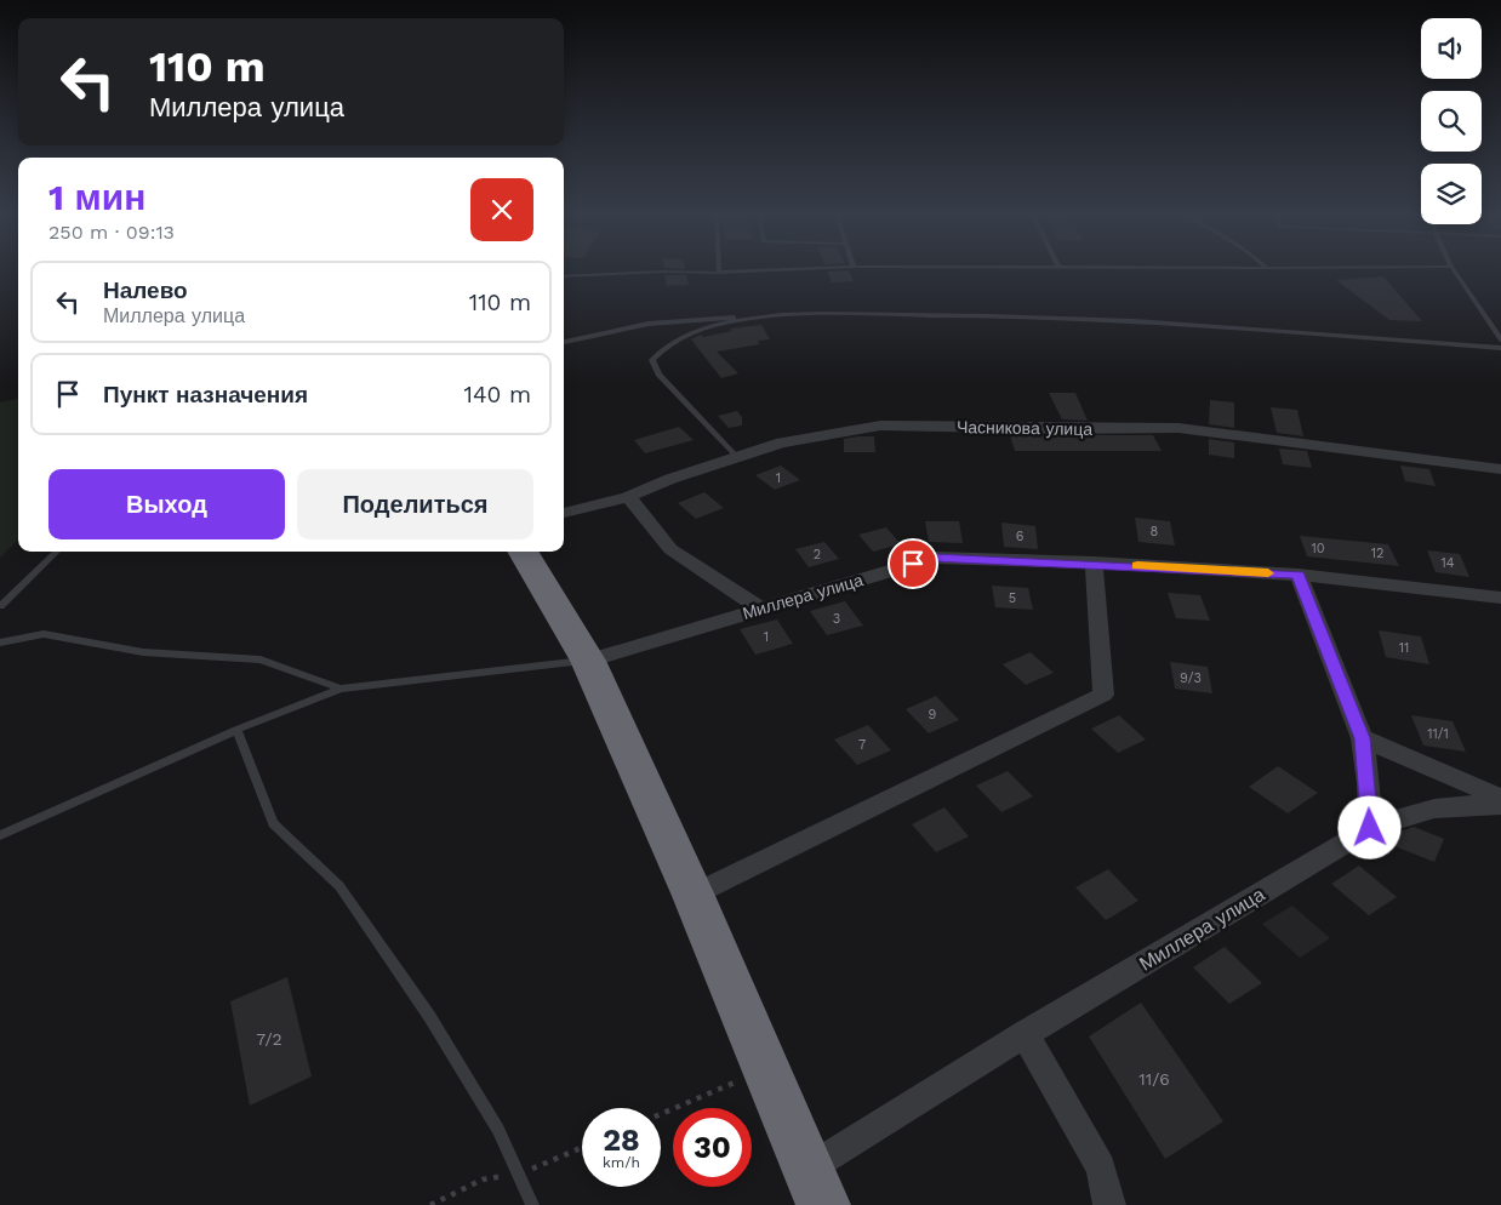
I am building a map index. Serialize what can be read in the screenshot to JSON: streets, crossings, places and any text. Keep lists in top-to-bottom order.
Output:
{
  "streets": {
    "street": ["Часникова улица", "Миллера улица"]
  },
  "house_numbers": [
    "1",
    "8",
    "6",
    "10",
    "12",
    "2",
    "14",
    "5",
    "3",
    "1",
    "11",
    "9/3",
    "9",
    "11/1",
    "7",
    "7/2",
    "11/6"
  ],
  "page": {
    "turn": ["110 m", "Миллера улица"],
    "heading": ["1 мин", "250 m · 09:13"],
    "list": [
      {
        "name": "Налево",
        "note": "Миллера улица",
        "value": "110 m"
      },
      {
        "name": "Пункт назначения",
        "value": "140 m"
      }
    ],
    "buttons": ["Выход", "Поделиться"],
    "speed": "28 km/h",
    "limit": "30"
  }
}
